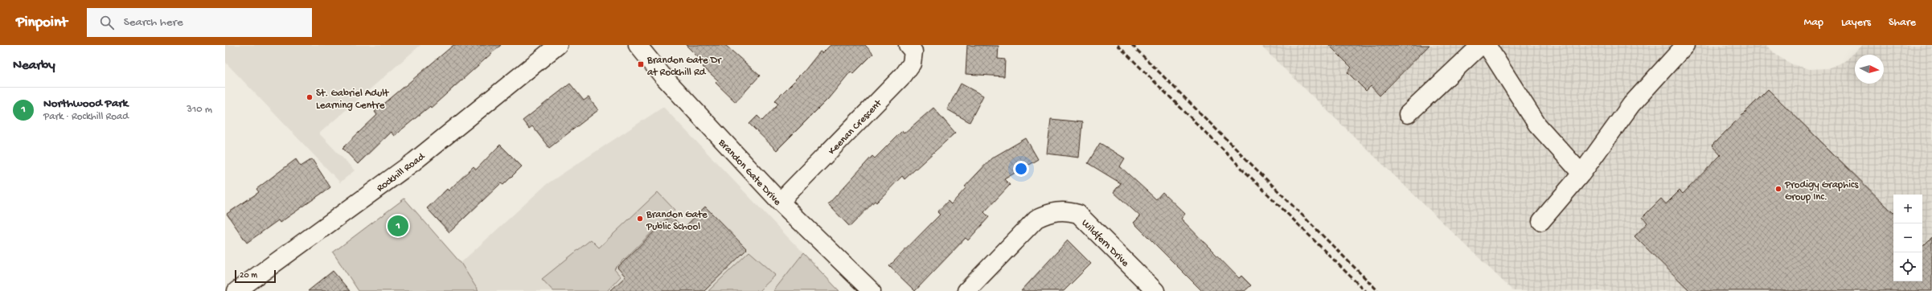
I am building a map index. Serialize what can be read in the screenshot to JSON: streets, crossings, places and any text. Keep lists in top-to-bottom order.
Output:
{
  "streets": {
    "street": [
      "Keenan Crescent",
      "Rockhill Road",
      "Brandon Gate Drive",
      "Wildfern Drive"
    ]
  },
  "crossings": [
    ["Keenan Crescent", "Brandon Gate Drive"]
  ],
  "places": {
    "transit": ["Brandon Gate Dr at Rockhill Rd"],
    "other": ["St. Gabriel Adult Learning Centre", "Prodigy Graphics Group Inc.", "Brandon Gate Public School"]
  },
  "scale_bar": "20 m",
  "north": "right",
  "page": {
    "header": "Pinpoint",
    "search": "Search here",
    "nav": ["Map", "Layers", "Share"],
    "heading": "Nearby",
    "list": [
      {
        "mark": "1",
        "name": "Northwood Park",
        "note": "Park · Rockhill Road",
        "value": "310 m"
      }
    ],
    "map_buttons": ["+", "−"],
    "pins": "1",
    "scale": "20 m"
  }
}
